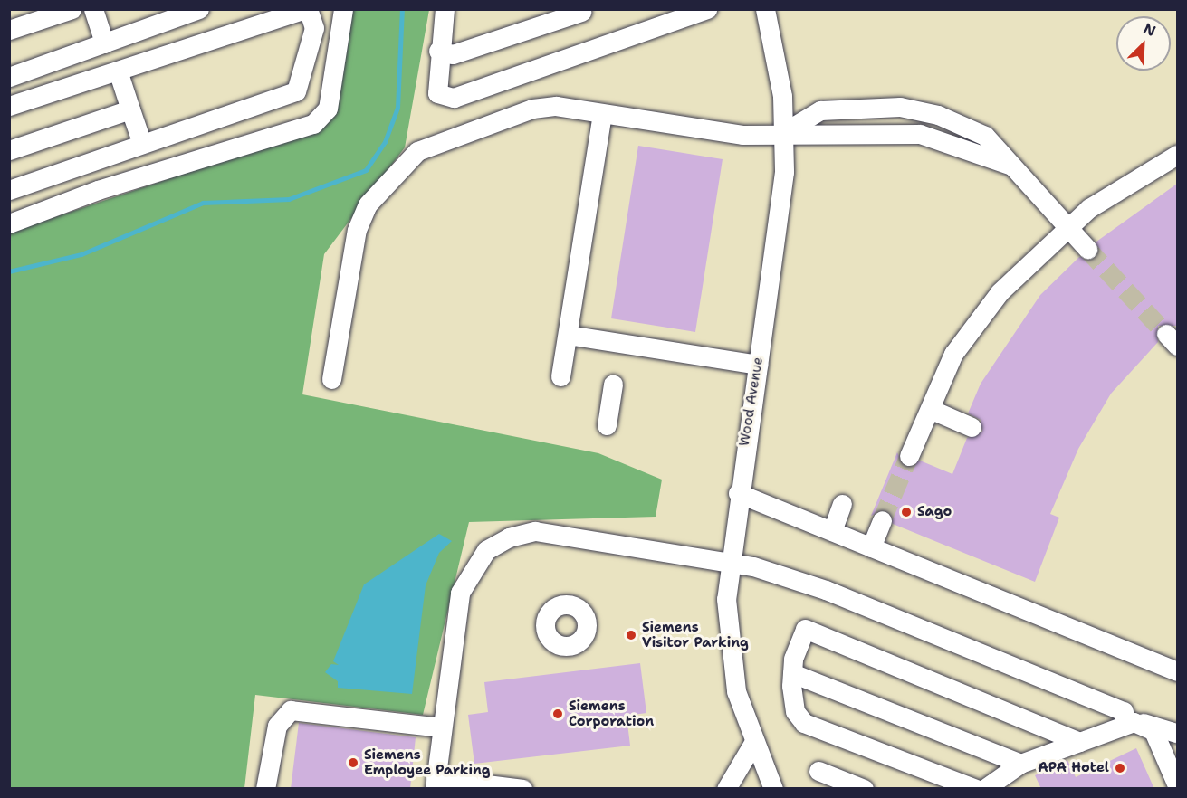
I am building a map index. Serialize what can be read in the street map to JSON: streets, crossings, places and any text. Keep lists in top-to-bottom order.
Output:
{
  "streets": {
    "street": ["Wood Avenue"]
  },
  "places": [
    "Sago",
    "Siemens Visitor Parking",
    "Siemens Corporation",
    "Siemens Employee Parking",
    "APA Hotel"
  ],
  "north": "top right"
}
